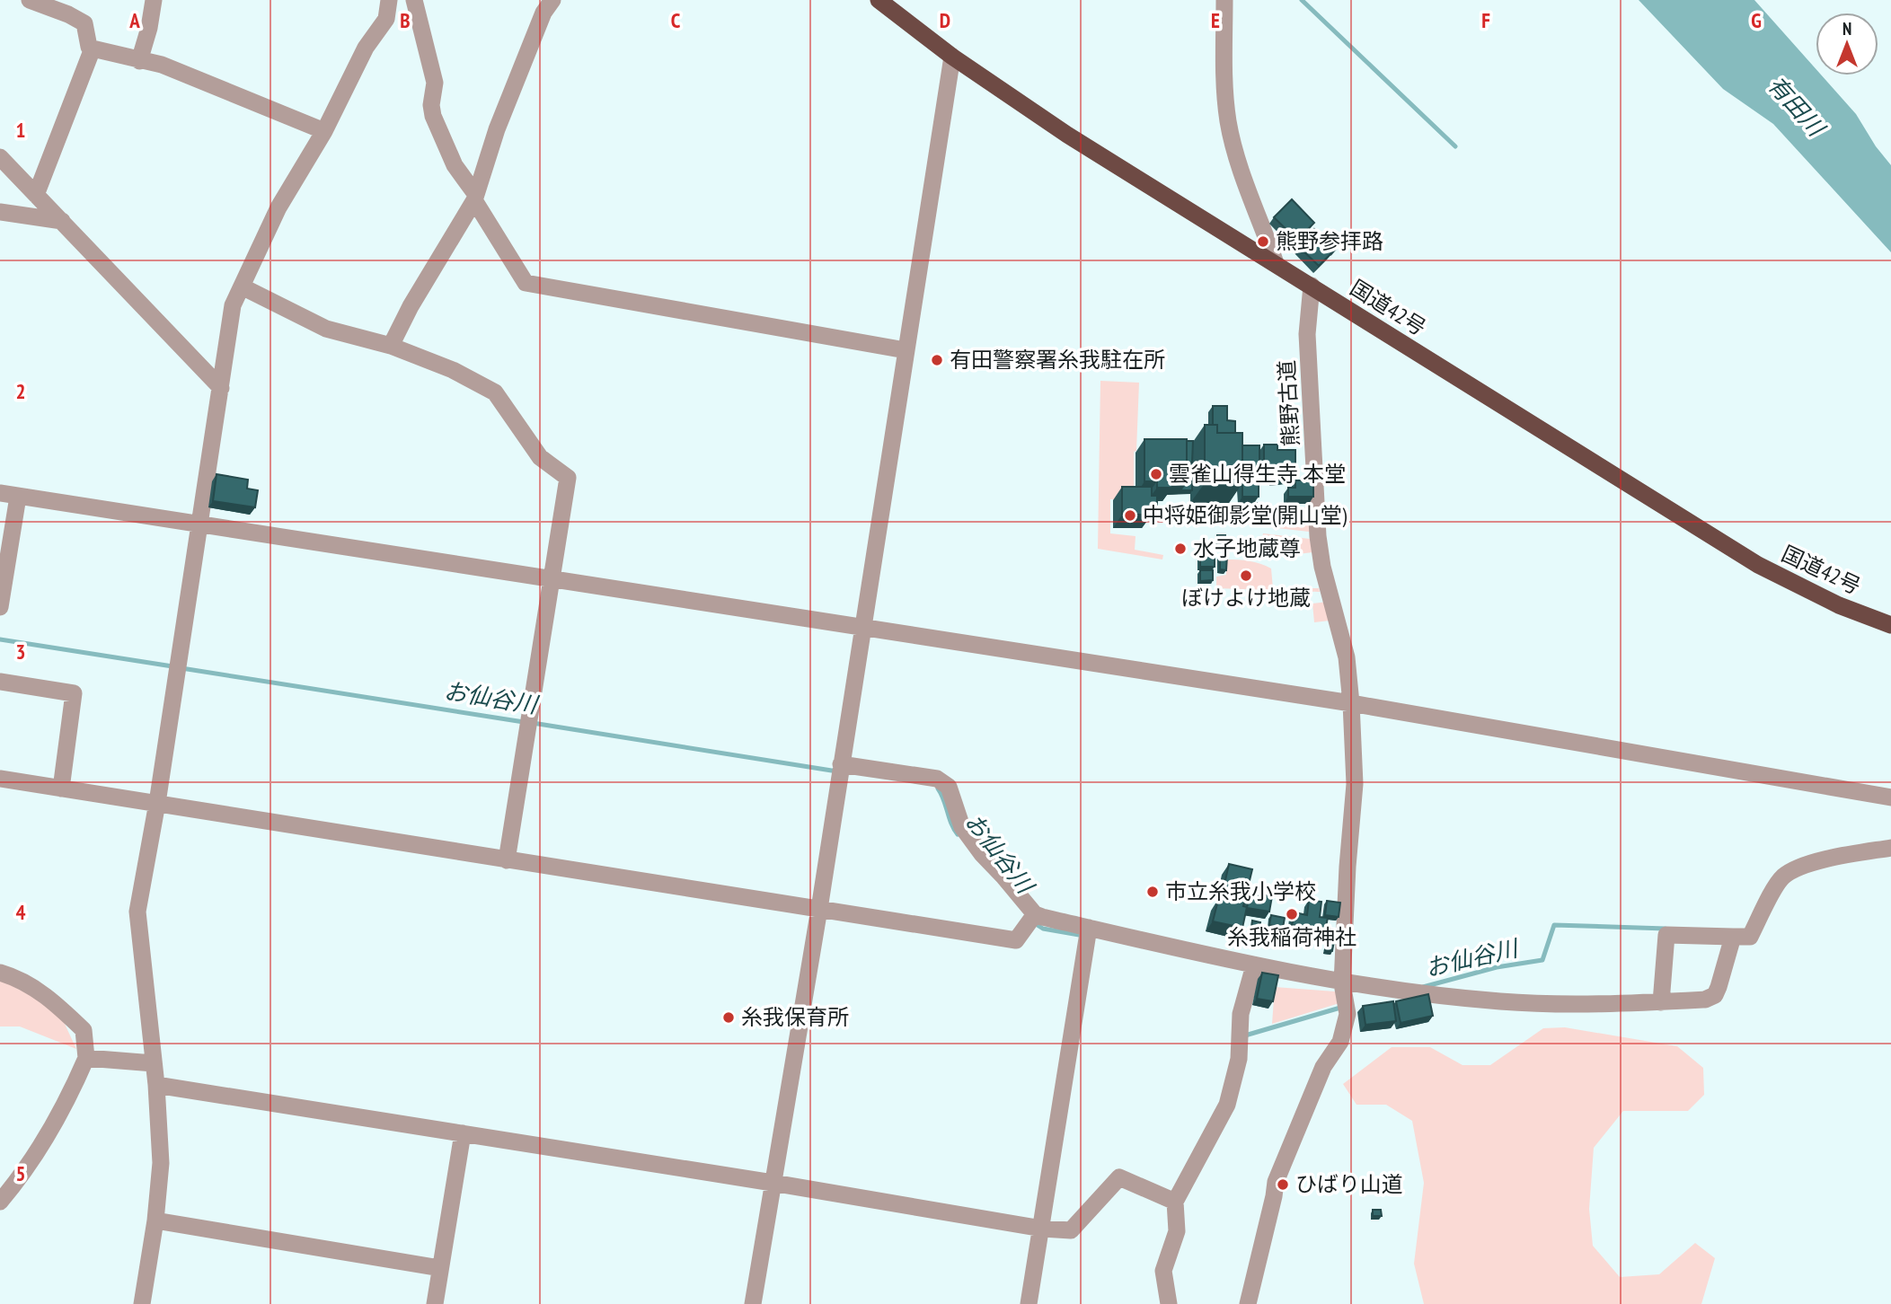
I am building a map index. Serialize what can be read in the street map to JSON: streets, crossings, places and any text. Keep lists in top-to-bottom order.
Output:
{
  "streets": {
    "highway": ["国道42号"],
    "street": ["熊野古道"]
  },
  "crossings": [
    ["国道42号", "熊野古道"]
  ],
  "water": ["有田川", "お仙谷川"],
  "places": [
    "熊野参拝路",
    "有田警察署糸我駐在所",
    "雲雀山得生寺 本堂",
    "中将姫御影堂(開山堂)",
    "水子地蔵尊",
    "ぼけよけ地蔵",
    "市立糸我小学校",
    "糸我稲荷神社",
    "糸我保育所",
    "ひばり山道"
  ],
  "north": "top",
  "grid": {
    "columns": [
      "A",
      "B",
      "C",
      "D",
      "E",
      "F",
      "G"
    ],
    "rows": [
      "1",
      "2",
      "3",
      "4",
      "5"
    ]
  }
}
